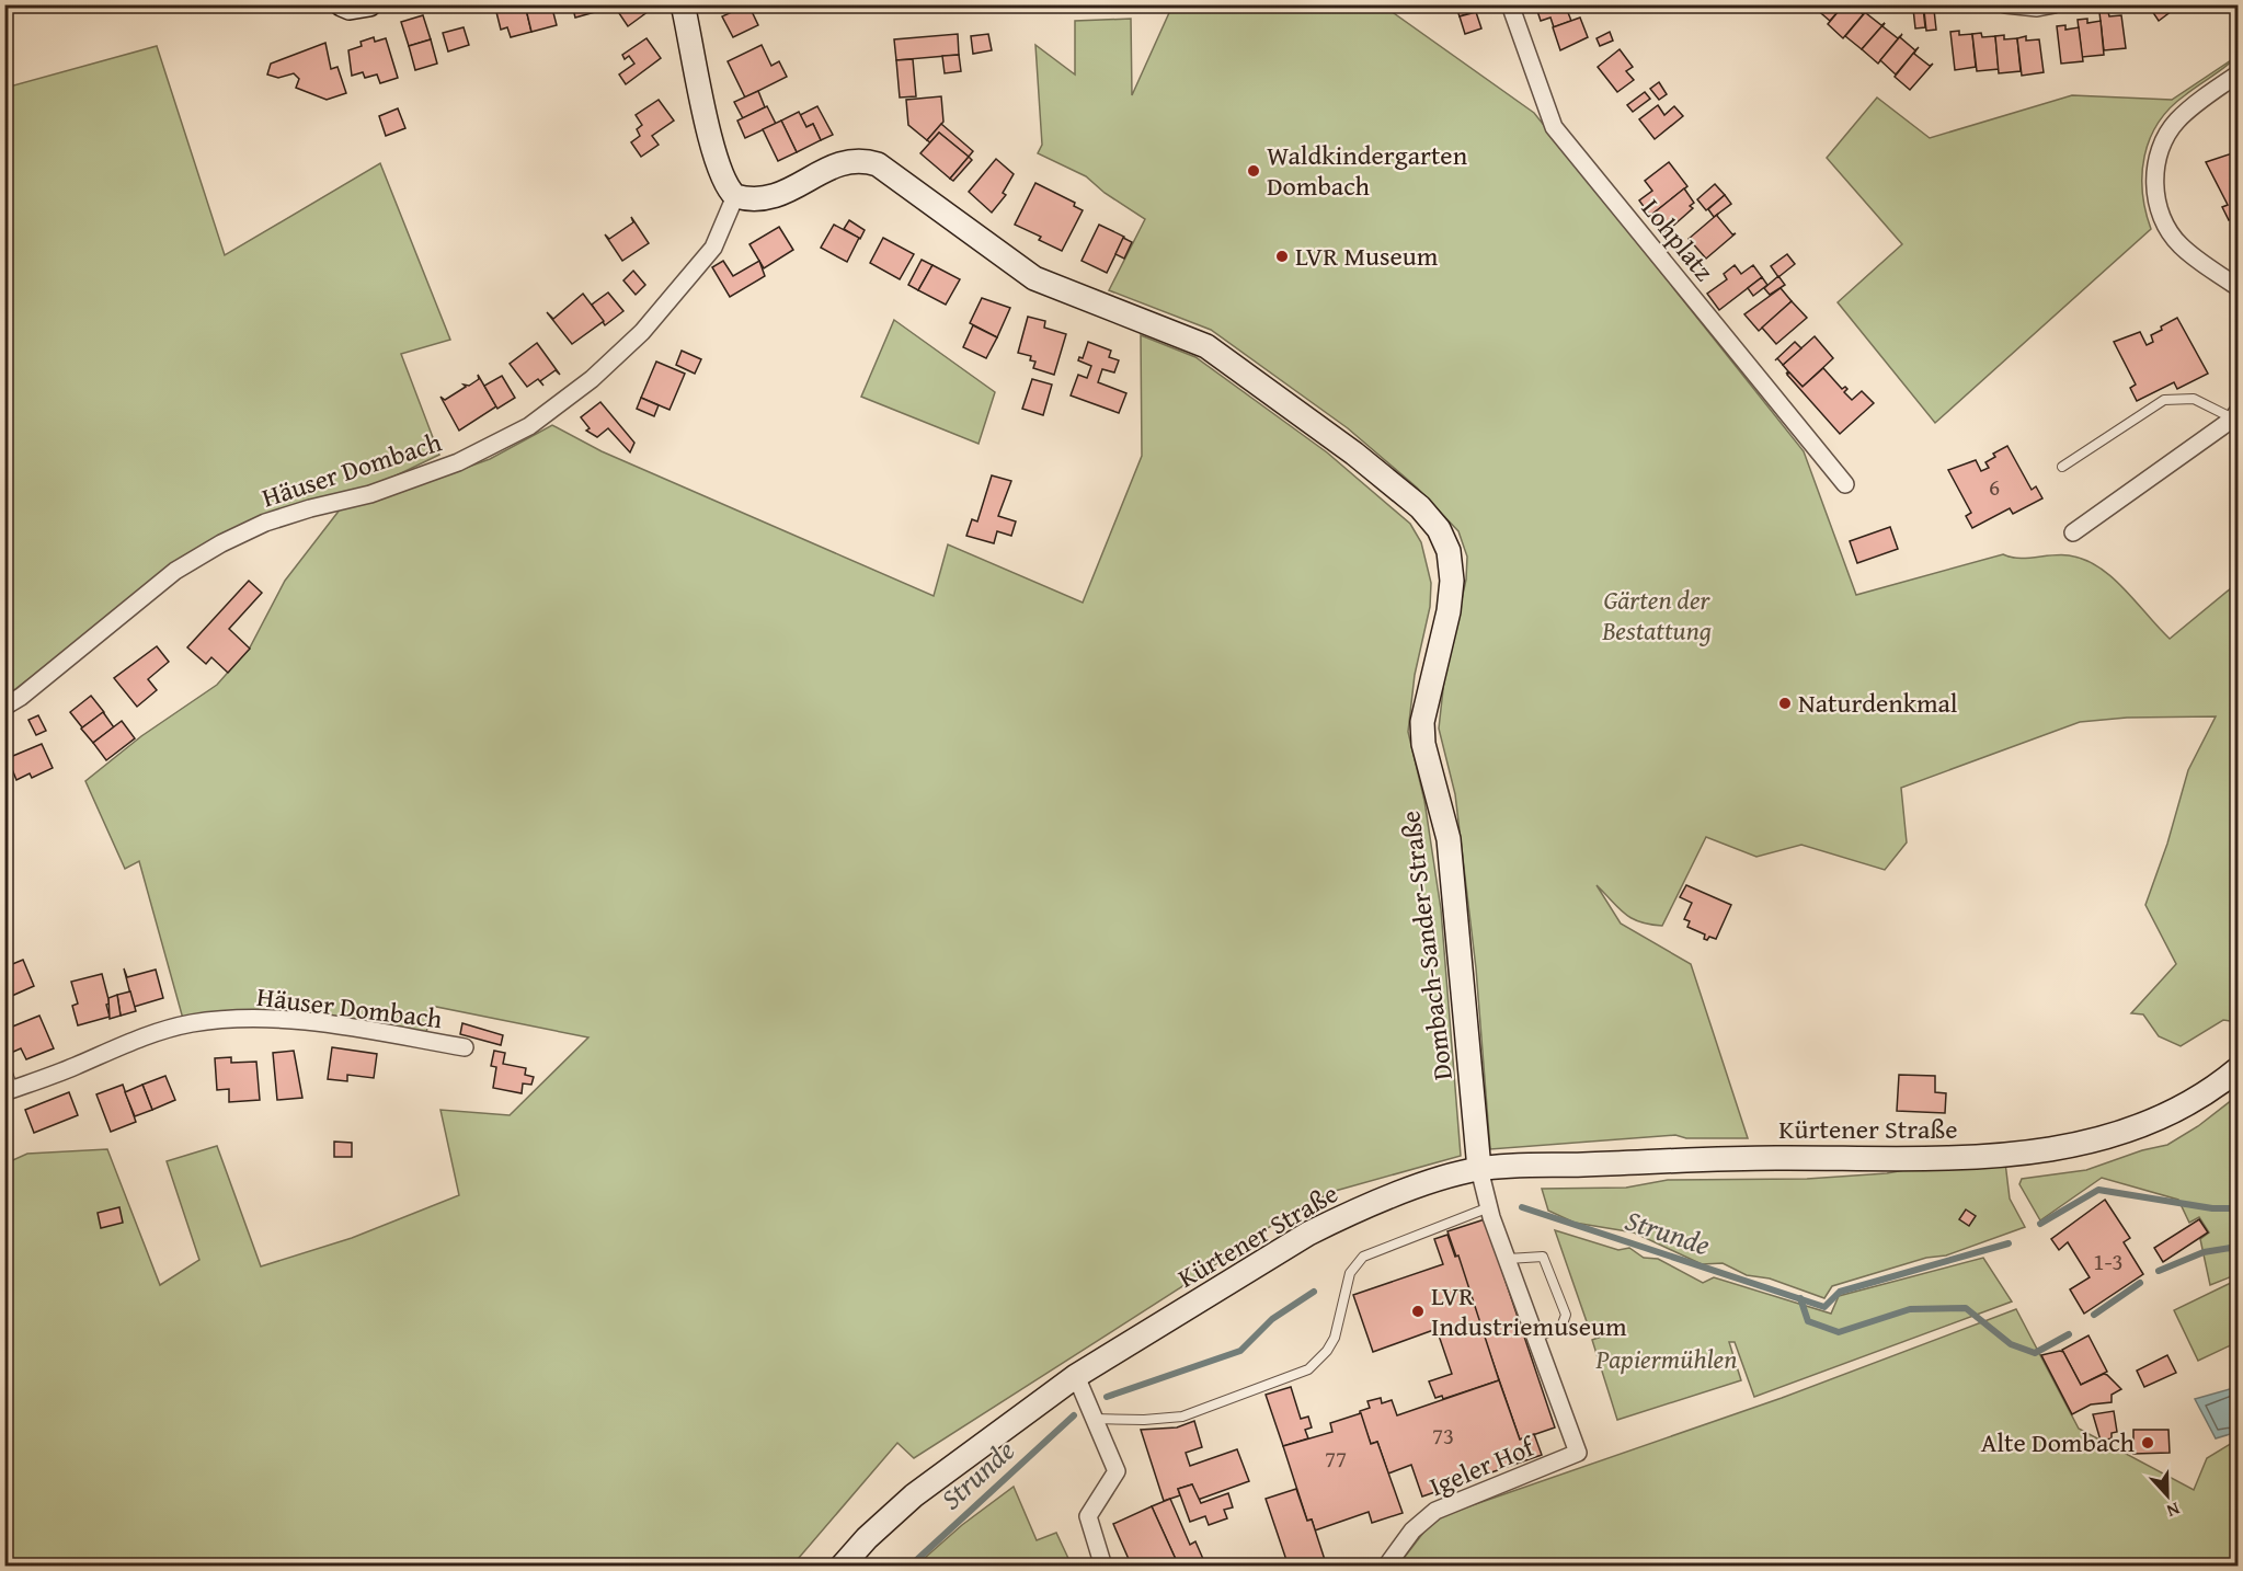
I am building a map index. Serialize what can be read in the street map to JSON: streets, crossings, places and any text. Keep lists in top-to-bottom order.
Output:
{
  "streets": {
    "street": [
      "Lohplatz",
      "Häuser Dombach",
      "Dombach-Sander-Straße",
      "Kürtener Straße",
      "Igeler Hof"
    ]
  },
  "crossings": [
    ["Häuser Dombach", "Dombach-Sander-Straße"],
    ["Dombach-Sander-Straße", "Kürtener Straße"]
  ],
  "water": ["Strunde"],
  "parks": ["Gärten der Bestattung", "Papiermühlen"],
  "places": [
    "Waldkindergarten Dombach",
    "LVR Museum",
    "Naturdenkmal",
    "LVR Industriemuseum",
    "Alte Dombach"
  ],
  "house_numbers": [
    "6",
    "1-3",
    "73",
    "77"
  ],
  "north": "bottom"
}
